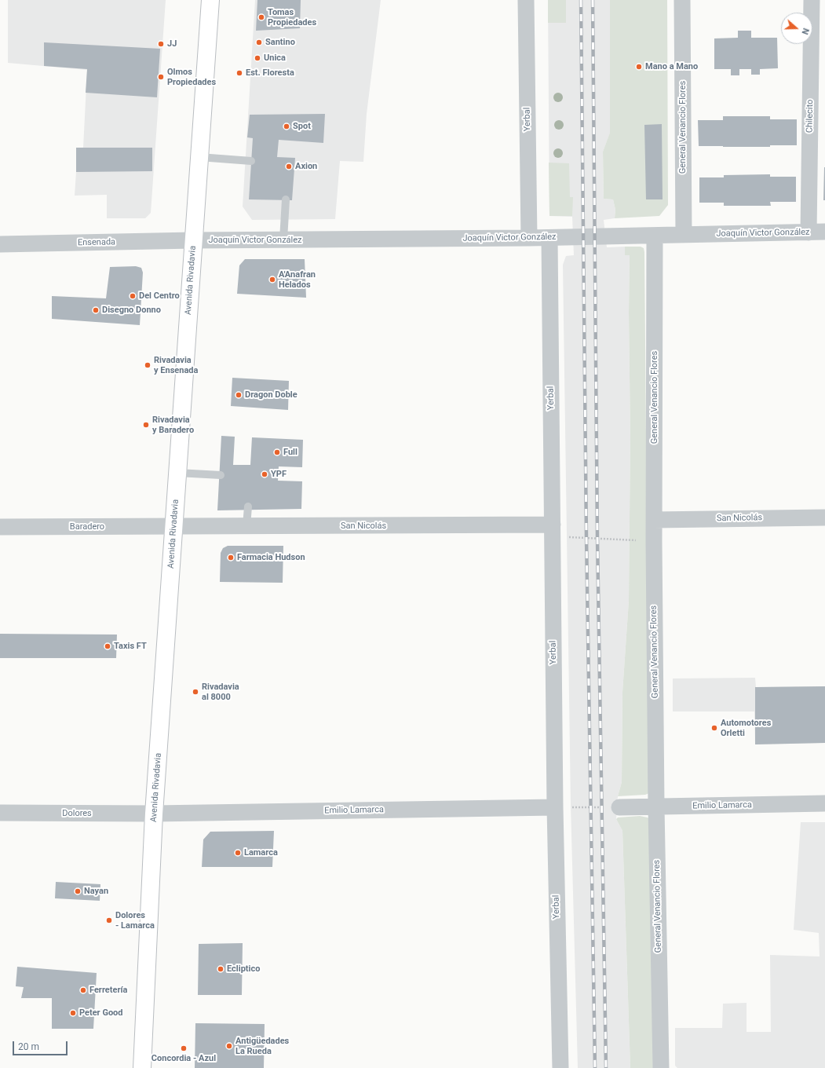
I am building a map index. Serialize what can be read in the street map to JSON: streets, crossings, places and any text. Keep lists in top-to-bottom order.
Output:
{
  "streets": {
    "main road": ["Avenida Rivadavia"],
    "street": [
      "Chilecito",
      "Yerbal",
      "General Venancio Flores",
      "Joaquín Victor González",
      "Ensenada",
      "San Nicolás",
      "Baradero",
      "Emilio Lamarca",
      "Dolores"
    ]
  },
  "crossings": [
    ["Chilecito", "Joaquín Victor González"],
    ["Yerbal", "Joaquín Victor González"],
    ["Yerbal", "San Nicolás"],
    ["Yerbal", "Emilio Lamarca"],
    ["General Venancio Flores", "Joaquín Victor González"],
    ["General Venancio Flores", "San Nicolás"],
    ["General Venancio Flores", "Emilio Lamarca"],
    ["Joaquín Victor González", "Ensenada"],
    ["Joaquín Victor González", "Avenida Rivadavia"],
    ["Ensenada", "Avenida Rivadavia"],
    ["Avenida Rivadavia", "San Nicolás"],
    ["Avenida Rivadavia", "Baradero"],
    ["Avenida Rivadavia", "Emilio Lamarca"],
    ["Avenida Rivadavia", "Dolores"],
    ["San Nicolás", "Baradero"],
    ["Emilio Lamarca", "Dolores"]
  ],
  "places": [
    "Tomas Propiedades",
    "Santino",
    "JJ",
    "Unica",
    "Mano a Mano",
    "Est. Floresta",
    "Olmos Propiedades",
    "Spot",
    "Axion",
    "A'Anafran Helados",
    "Del Centro",
    "Disegno Donno",
    "Rivadavia y Ensenada",
    "Dragon Doble",
    "Rivadavia y Baradero",
    "Full",
    "YPF",
    "Farmacia Hudson",
    "Taxis FT",
    "Rivadavia al 8000",
    "Automotores Orletti",
    "Lamarca",
    "Nayan",
    "Dolores - Lamarca",
    "Ecliptico",
    "Ferretería",
    "Peter Good",
    "Antigüedades La Rueda",
    "Concordia - Azul"
  ],
  "scale_bar": "20 m",
  "north": "right"
}
